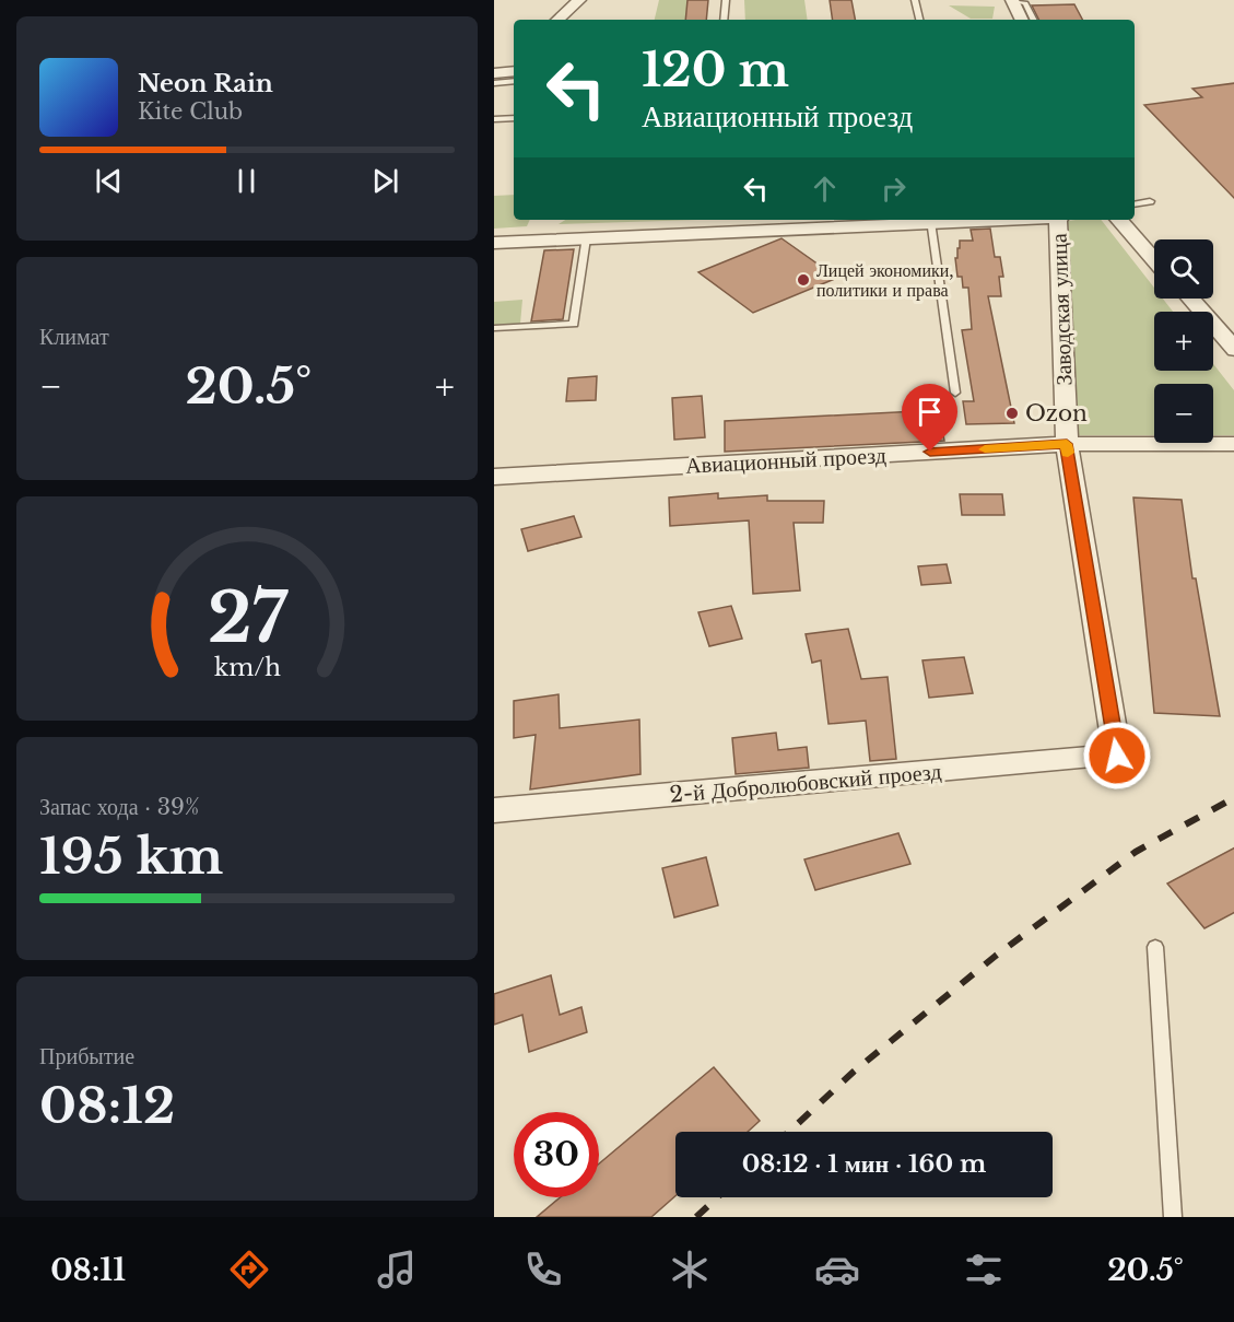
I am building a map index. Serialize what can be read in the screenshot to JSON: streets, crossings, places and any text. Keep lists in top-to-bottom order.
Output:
{
  "streets": {
    "street": ["Заводская улица", "Авиационный проезд", "2-й Добролюбовский проезд"]
  },
  "crossings": [
    ["Заводская улица", "Авиационный проезд"],
    ["Заводская улица", "2-й Добролюбовский проезд"]
  ],
  "places": ["Лицей экономики, политики и права", "Ozon"],
  "page": {
    "turn": ["120 m", "Авиационный проезд"],
    "song": ["Neon Rain", "Kite Club"],
    "map_buttons": ["+", "−"],
    "tile": [
      "Климат",
      ["Запас хода · 39%", "195 km"],
      ["Прибытие", "08:12"]
    ],
    "heat": ["−", "20.5°", "+"],
    "limit": "30",
    "trip": "08:12 · 1 мин · 160 m",
    "tabs": ["08:11", "20.5°"],
    "gauge": ["27", "km/h"]
  }
}
